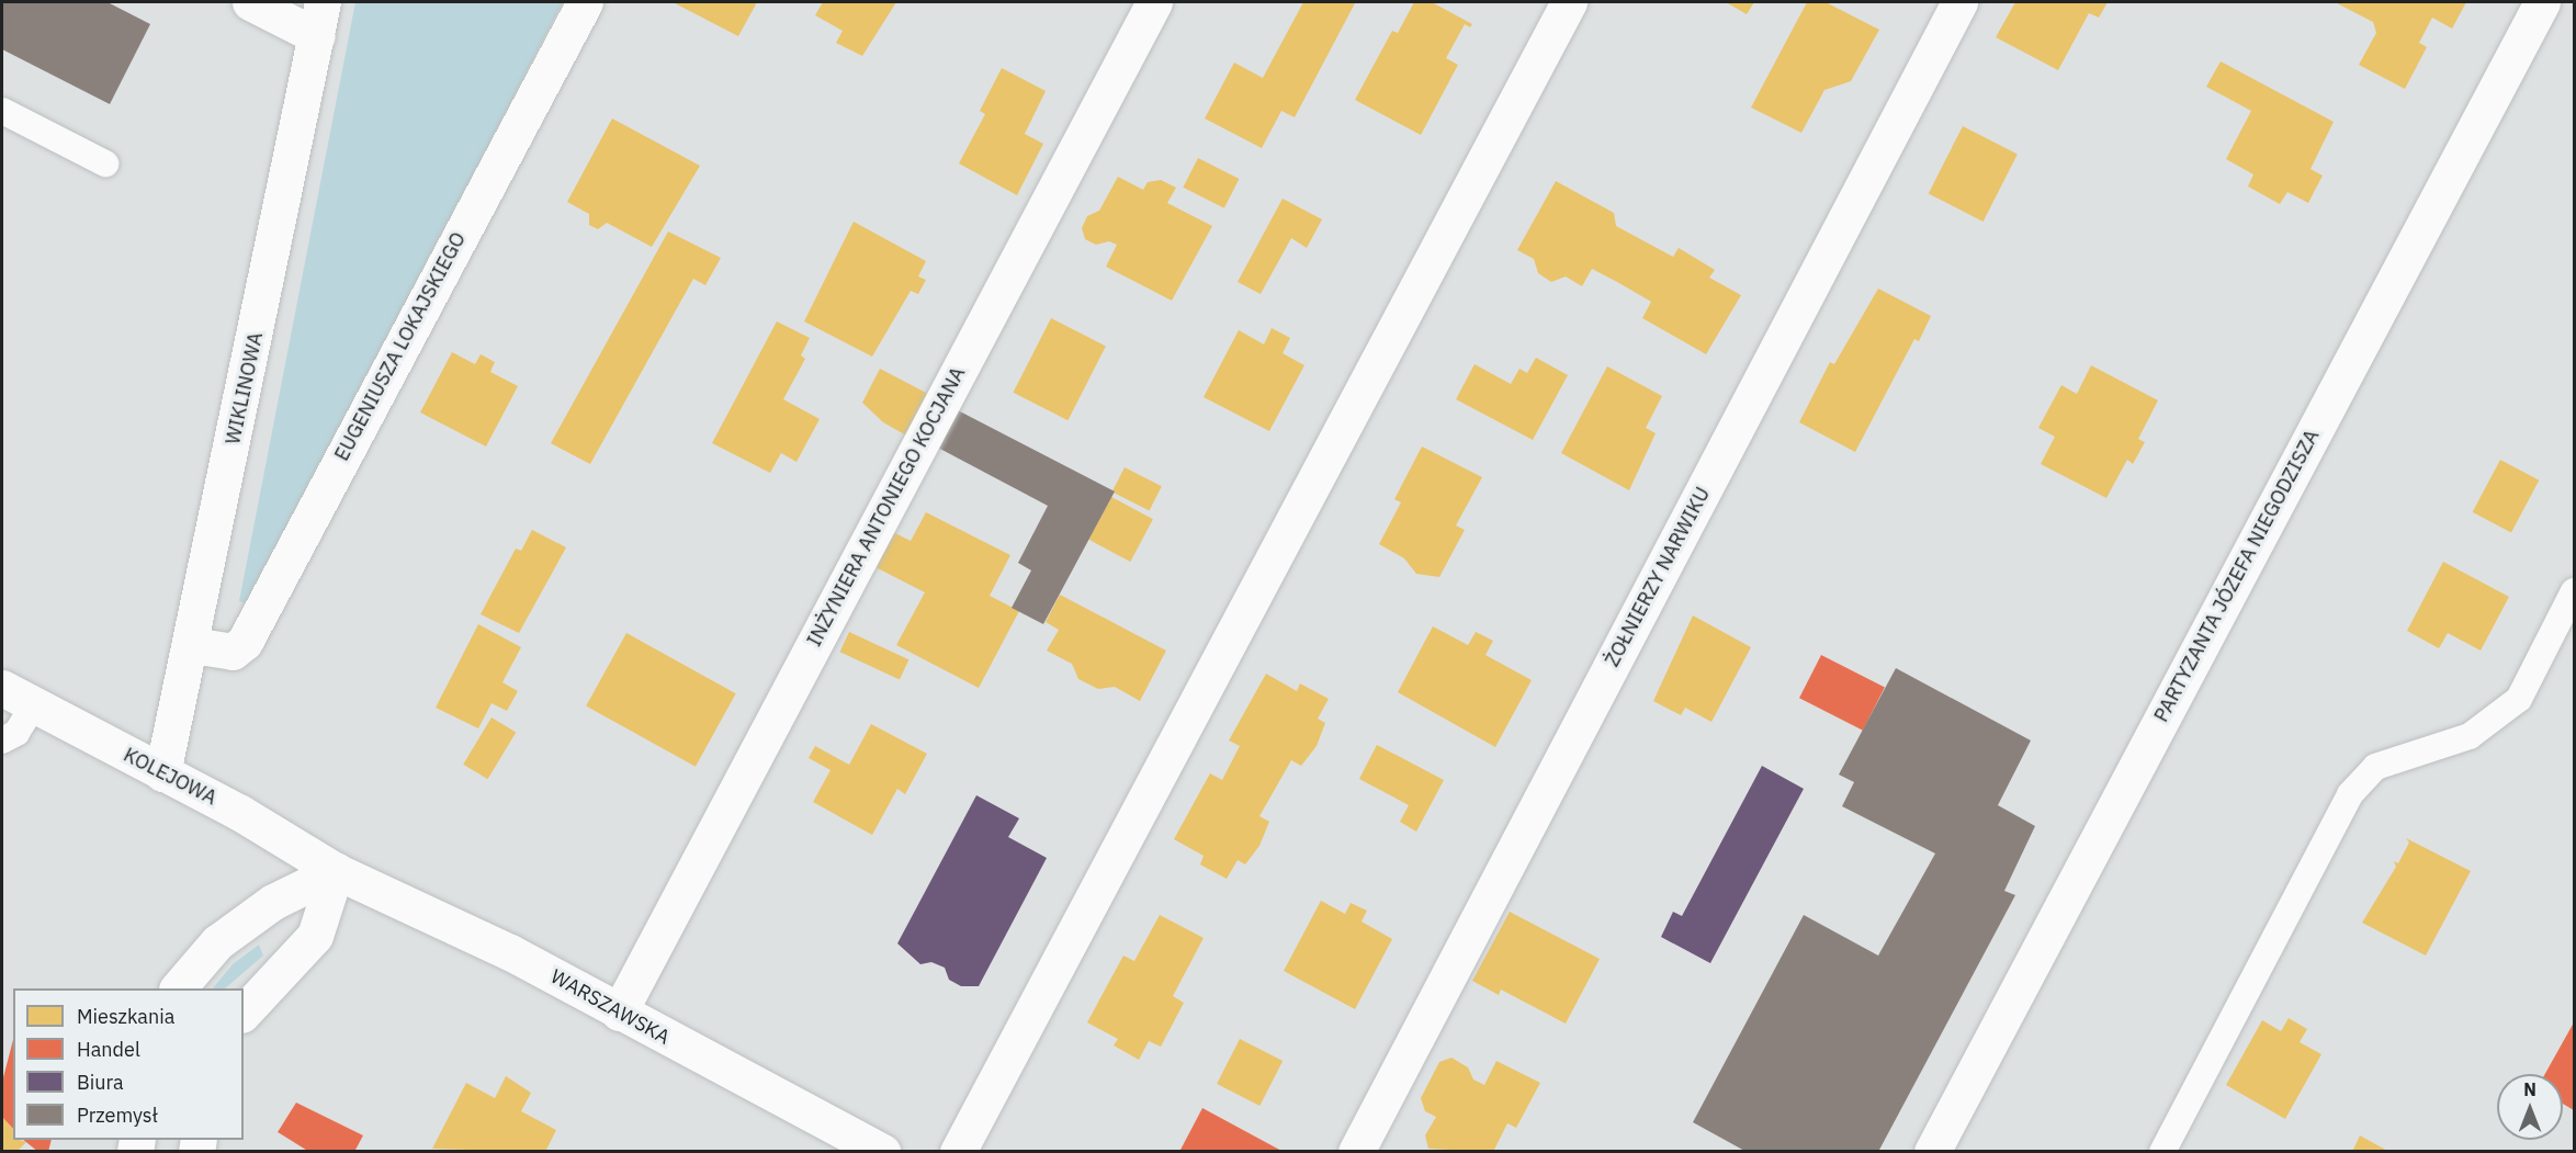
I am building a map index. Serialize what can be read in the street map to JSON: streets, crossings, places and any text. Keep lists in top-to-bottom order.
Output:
{
  "streets": {
    "street": [
      "EUGENIUSZA LOKAJSKIEGO",
      "WIKLINOWA",
      "INŻYNIERA ANTONIEGO KOCJANA",
      "PARTYZANTA JÓZEFA NIEGODZISZA",
      "ŻOŁNIERZY NARWIKU",
      "KOLEJOWA",
      "WARSZAWSKA"
    ]
  },
  "crossings": [
    ["EUGENIUSZA LOKAJSKIEGO", "WIKLINOWA"],
    ["WIKLINOWA", "KOLEJOWA"],
    ["INŻYNIERA ANTONIEGO KOCJANA", "WARSZAWSKA"],
    ["KOLEJOWA", "WARSZAWSKA"]
  ],
  "legend": [
    "Mieszkania",
    "Handel",
    "Biura",
    "Przemysł"
  ],
  "north": "top"
}
